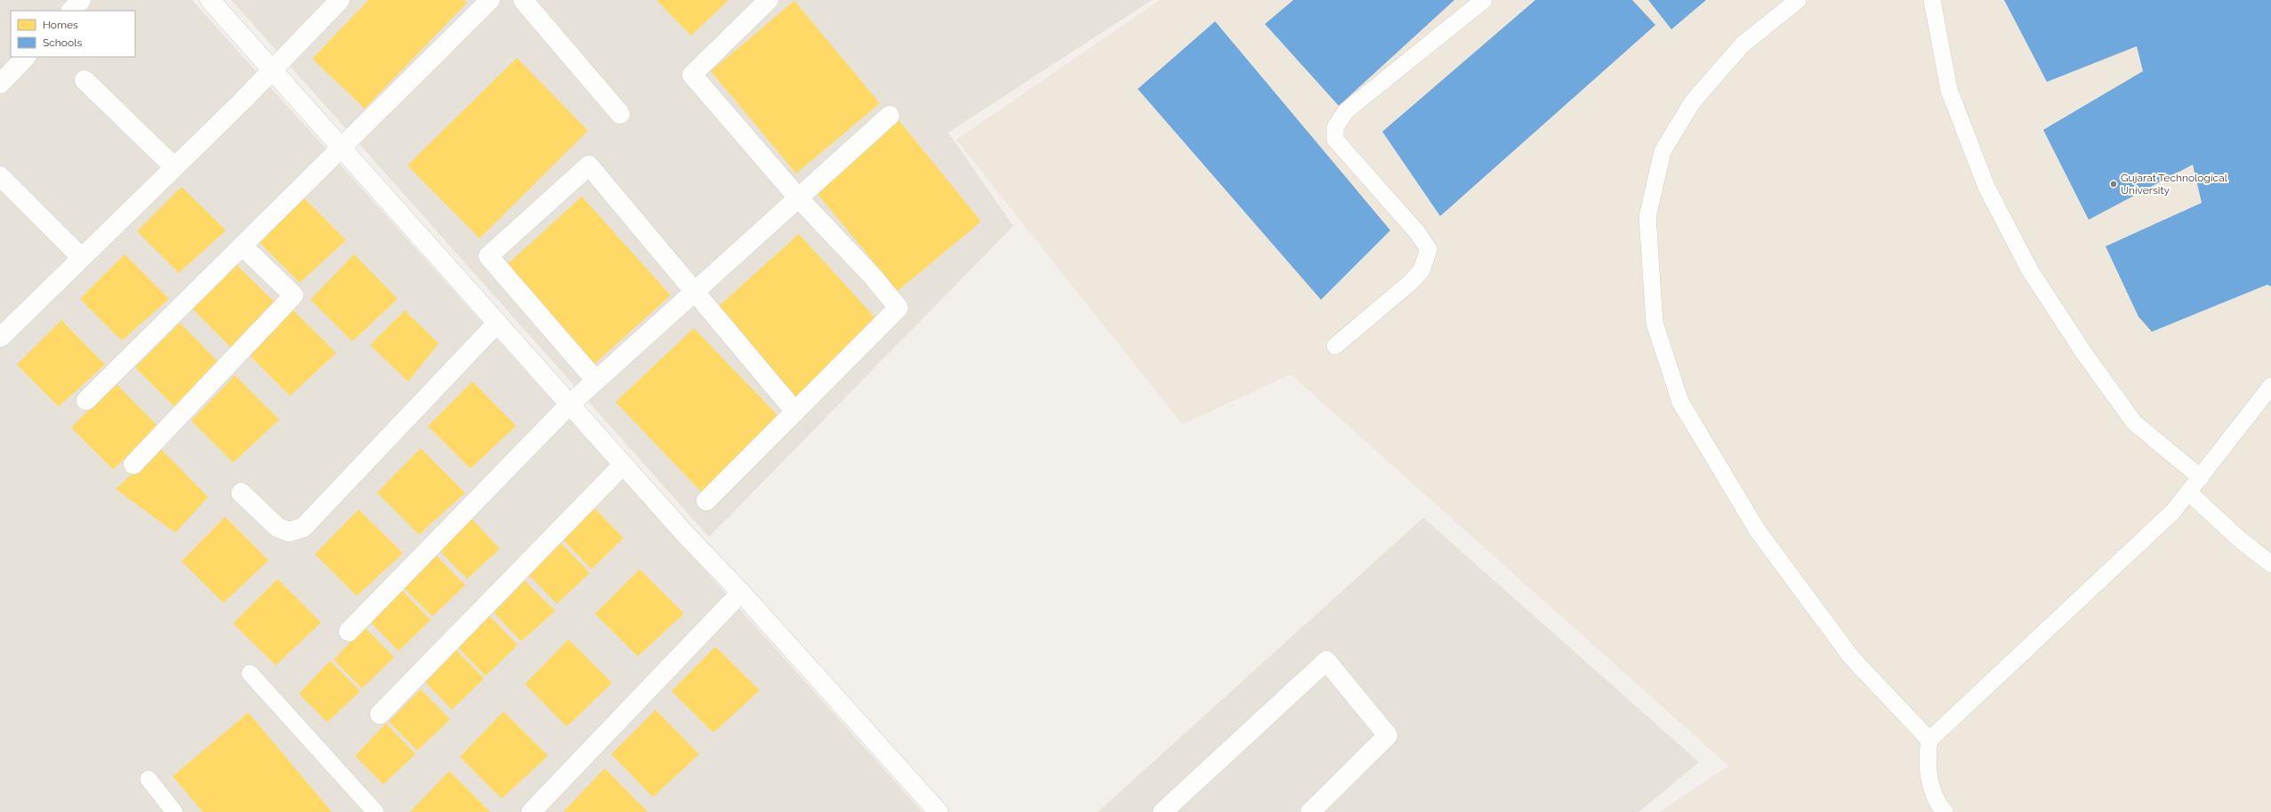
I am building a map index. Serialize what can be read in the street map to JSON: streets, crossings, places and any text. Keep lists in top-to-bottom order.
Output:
{
  "places": ["Gujarat Technological University"],
  "legend": ["Homes", "Schools"]
}
